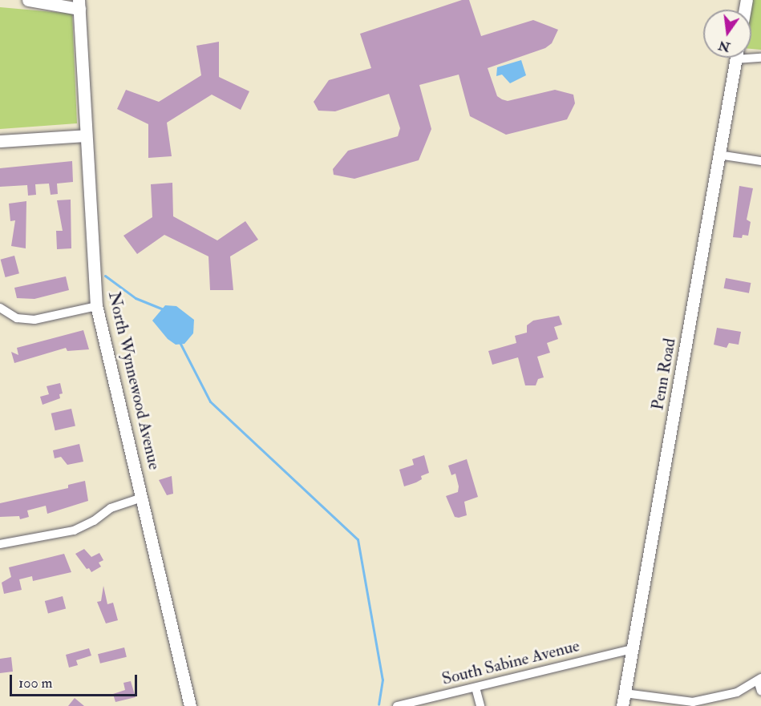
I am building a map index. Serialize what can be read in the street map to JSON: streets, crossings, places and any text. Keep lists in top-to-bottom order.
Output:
{
  "streets": {
    "street": ["Penn Road", "North Wynnewood Avenue", "South Sabine Avenue"]
  },
  "crossings": [
    ["Penn Road", "South Sabine Avenue"]
  ],
  "scale_bar": "100 m",
  "north": "bottom"
}
